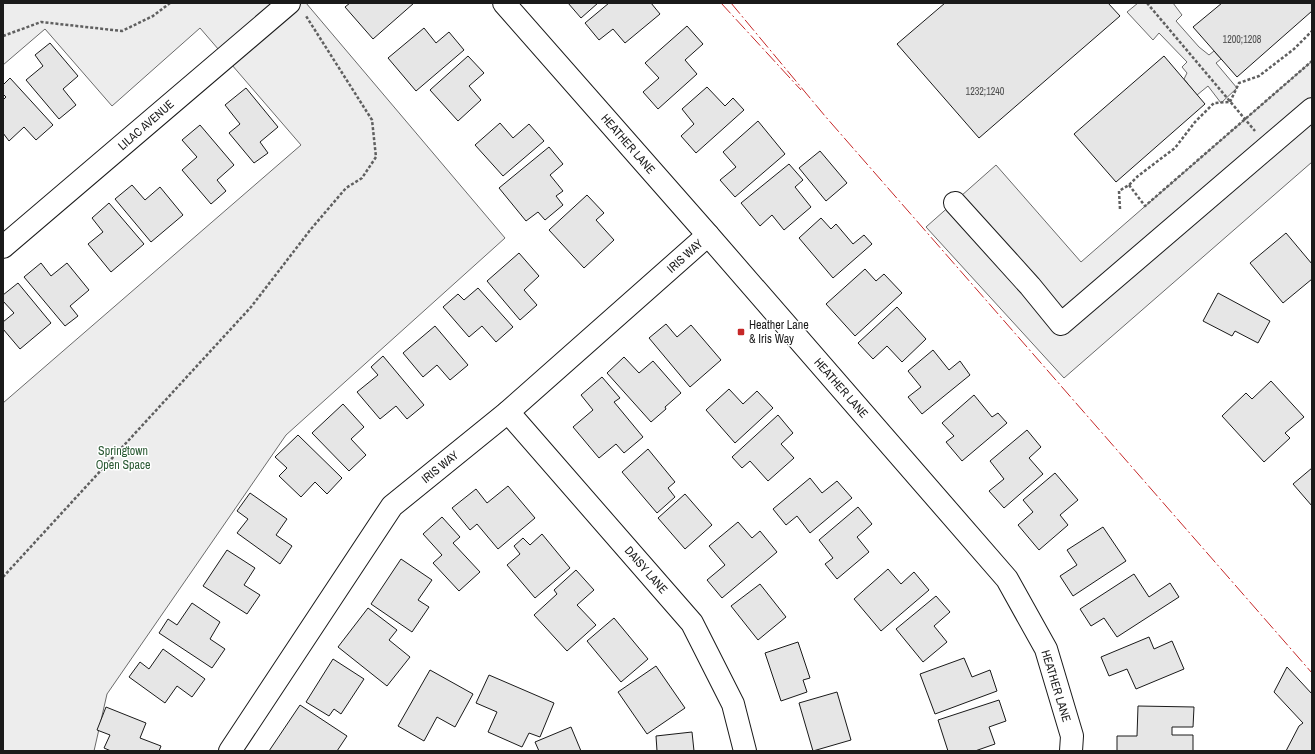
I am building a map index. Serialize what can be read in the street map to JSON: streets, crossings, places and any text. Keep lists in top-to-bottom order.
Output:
{
  "streets": {
    "street": [
      "LILAC AVENUE",
      "HEATHER LANE",
      "IRIS WAY",
      "DAISY LANE"
    ]
  },
  "crossings": [
    ["HEATHER LANE", "IRIS WAY"],
    ["IRIS WAY", "DAISY LANE"]
  ],
  "parks": ["Springtown Open Space"],
  "places": {
    "transit": ["Heather Lane & Iris Way"]
  },
  "house_numbers": ["1200;1208", "1232;1240"]
}
